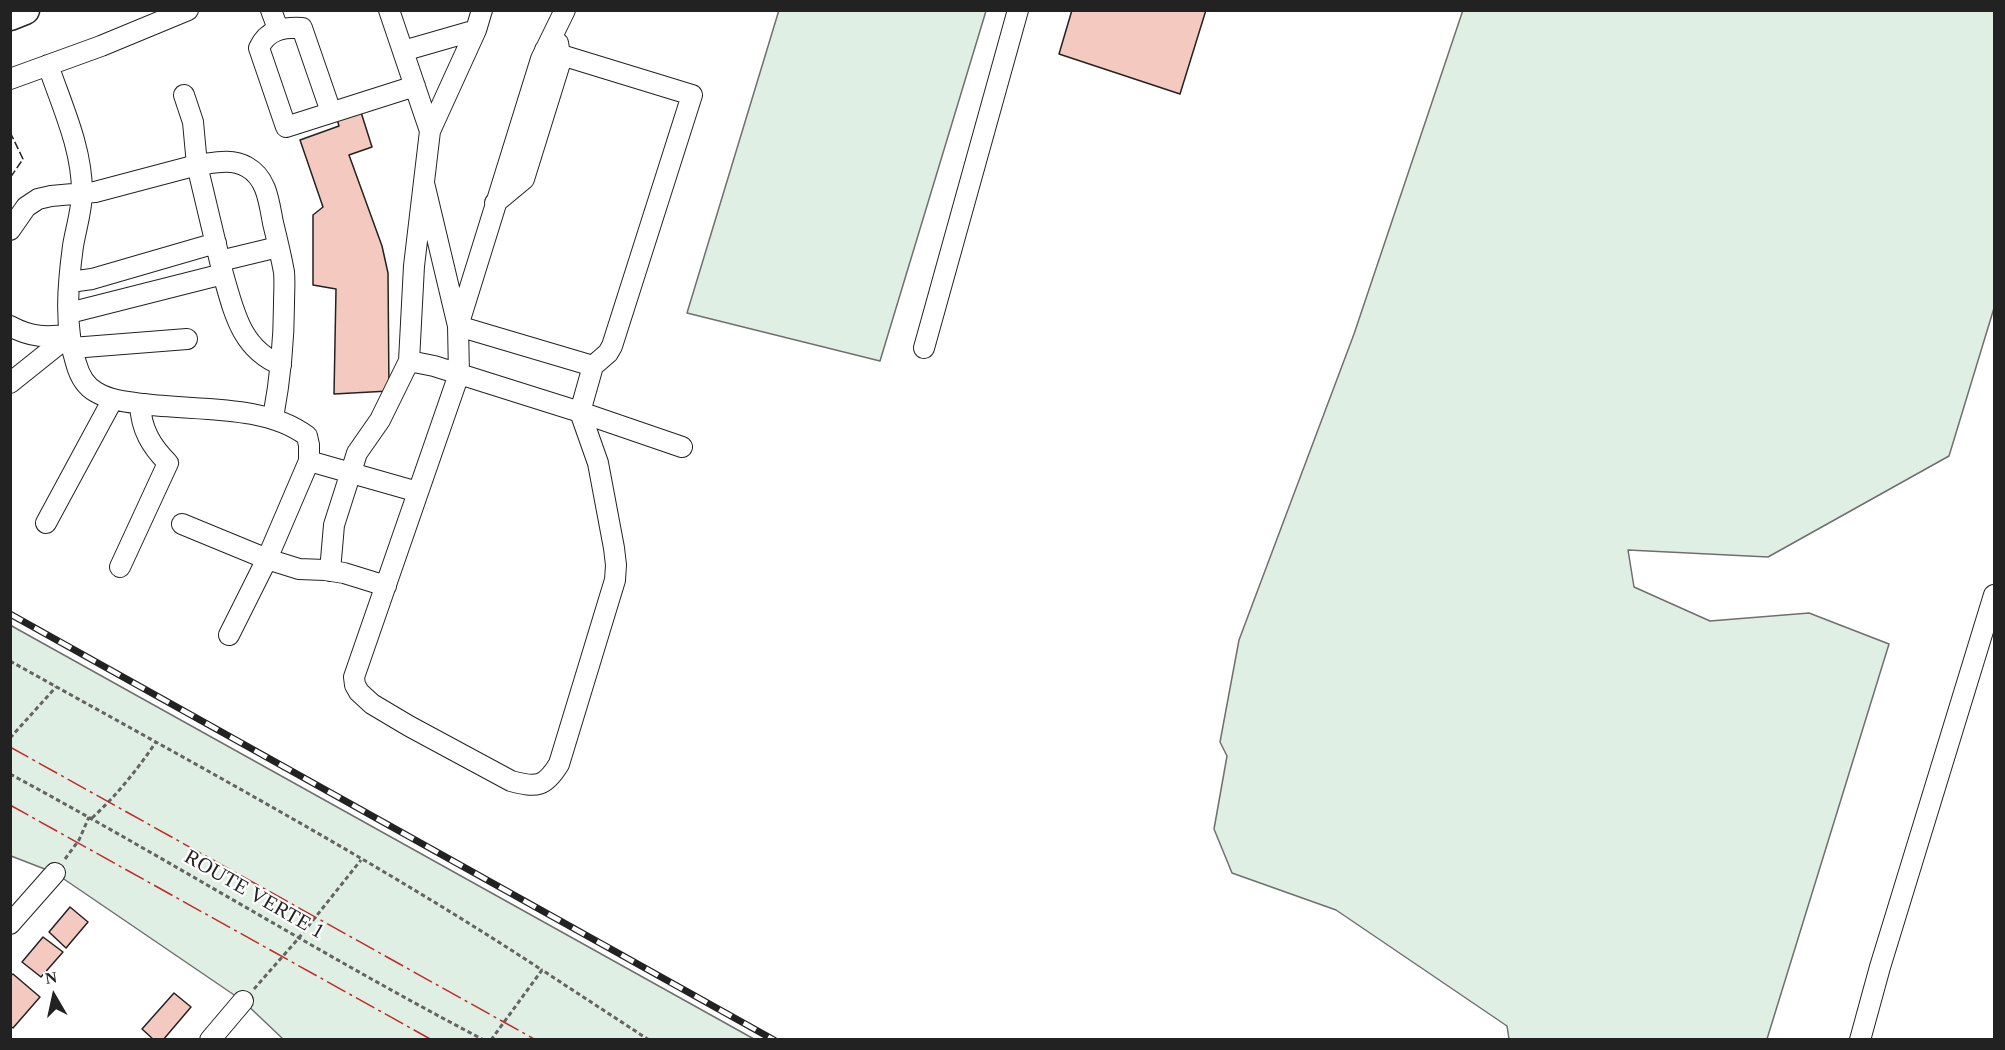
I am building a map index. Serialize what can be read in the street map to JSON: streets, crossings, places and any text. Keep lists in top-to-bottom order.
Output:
{
  "streets": {
    "path": ["ROUTE VERTE 1"]
  },
  "north": "top"
}
